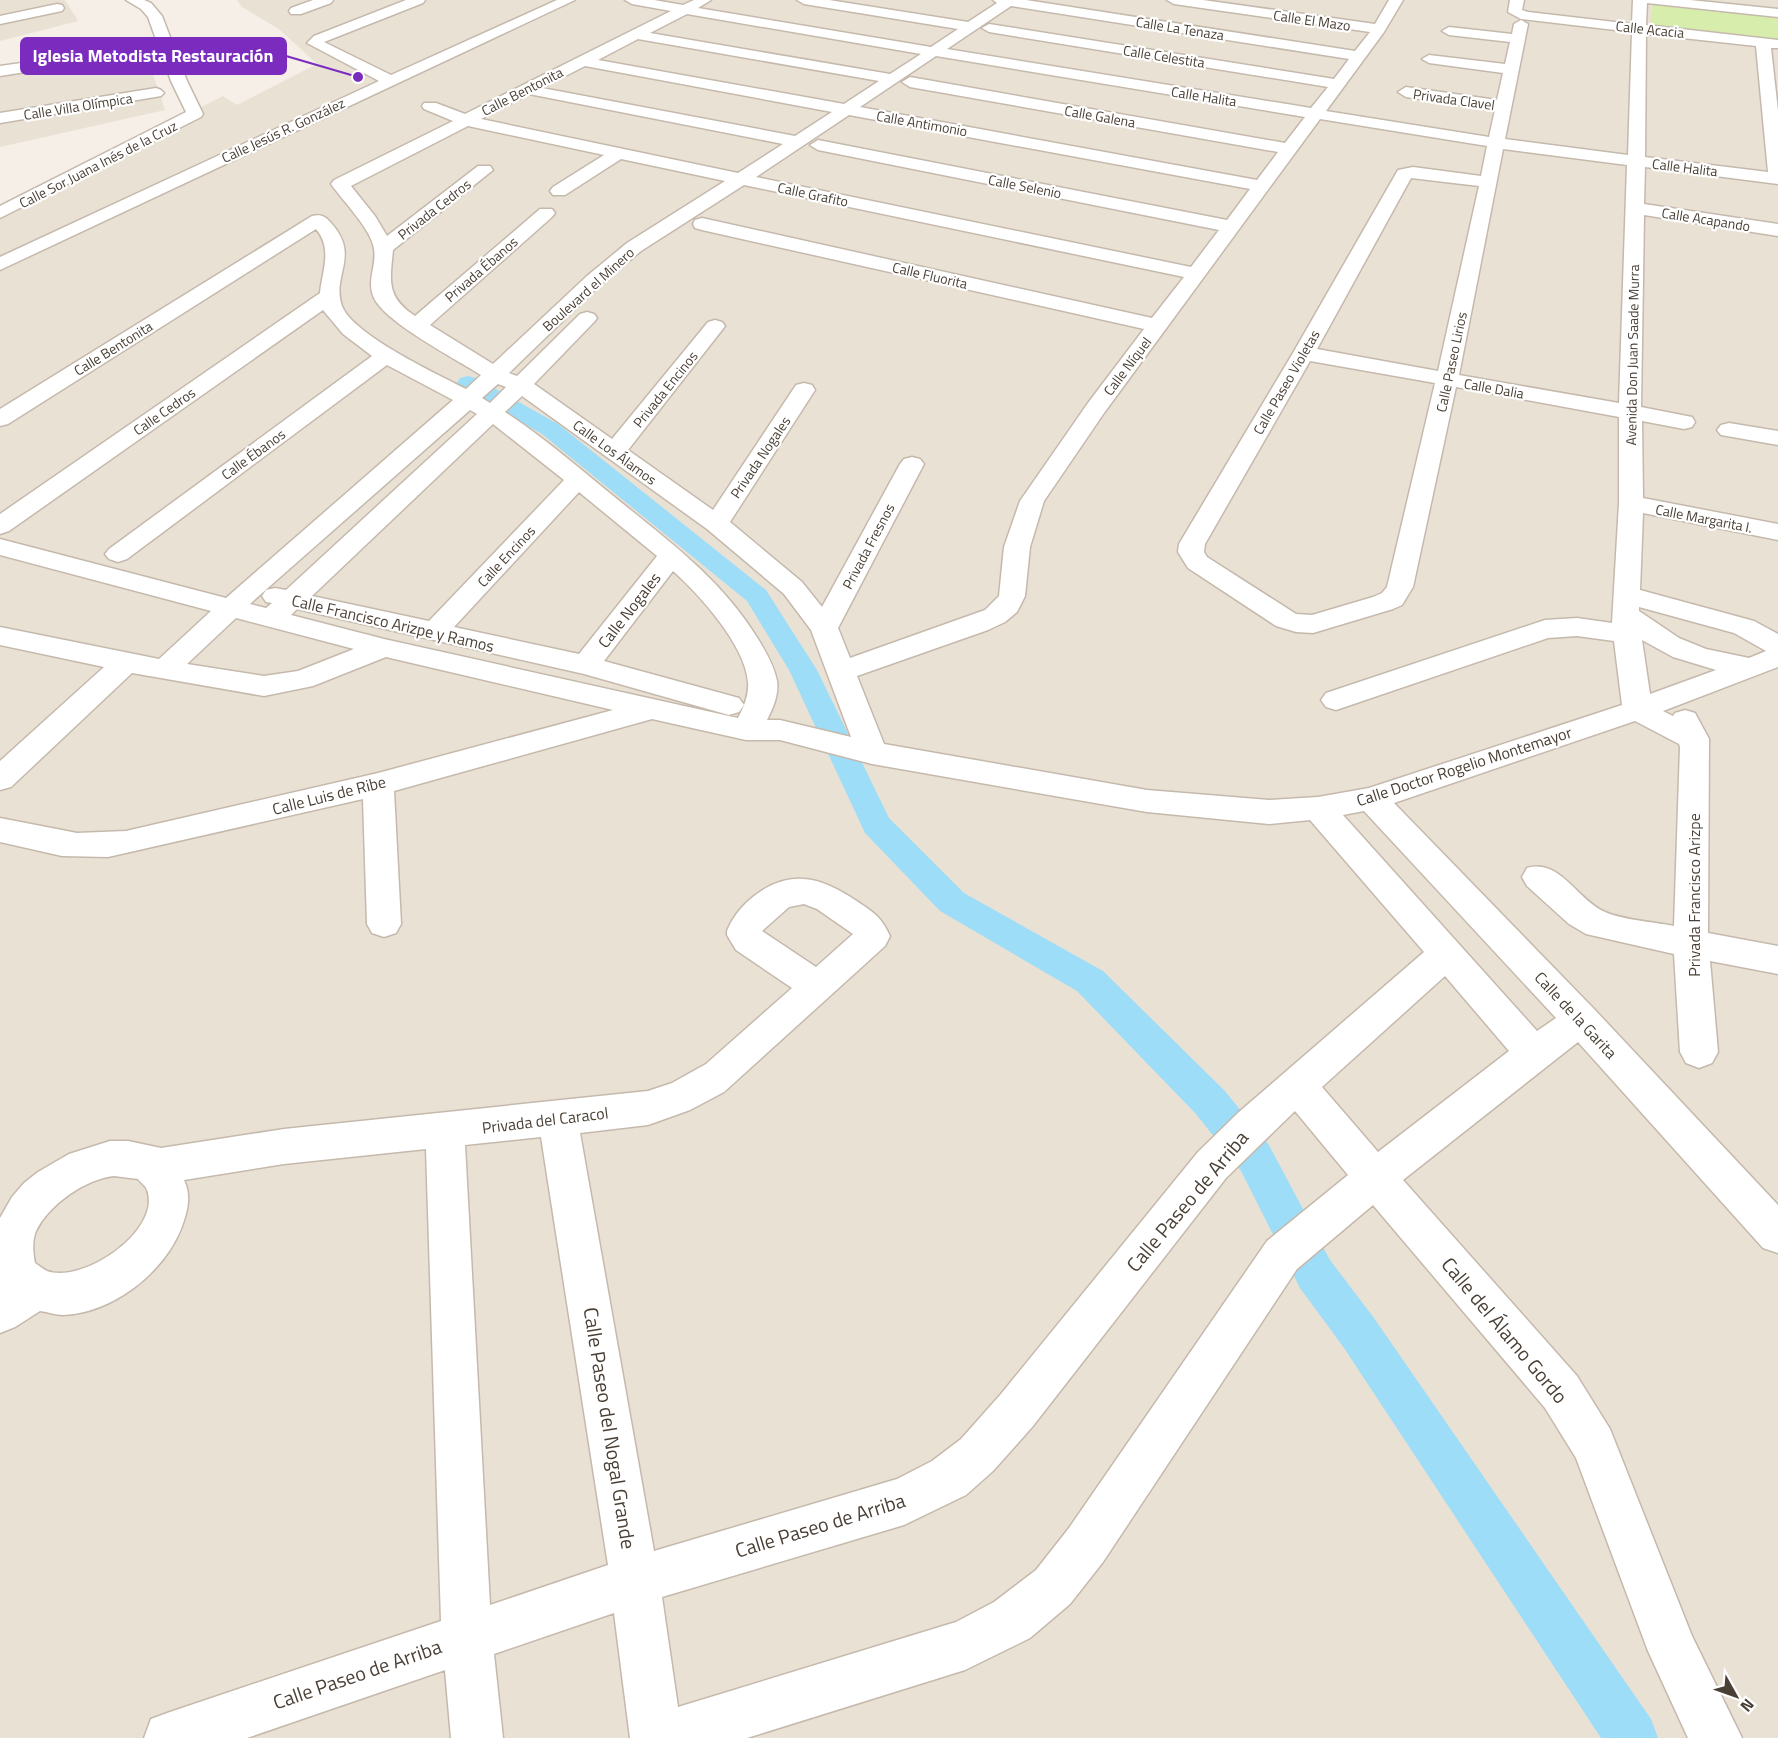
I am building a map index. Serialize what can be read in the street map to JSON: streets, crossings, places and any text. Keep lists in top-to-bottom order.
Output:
{
  "streets": {
    "street": [
      "Calle El Mazo",
      "Calle La Tenaza",
      "Calle Acacia",
      "Calle Celestita",
      "Calle Bentonita",
      "Calle Halita",
      "Privada Clavel",
      "Calle Villa Olímpica",
      "Calle Galena",
      "Calle Antimonio",
      "Calle Jesús R. González",
      "Calle Sor Juana Inés de la Cruz",
      "Calle Selenio",
      "Calle Grafito",
      "Privada Cedros",
      "Calle Acapando",
      "Privada Ébanos",
      "Calle Fluorita",
      "Boulevard el Minero",
      "Avenida Don Juan Saade Murra",
      "Calle Paseo Lirios",
      "Calle Níquel",
      "Calle Paseo Violetas",
      "Calle Dalia",
      "Privada Encinos",
      "Calle Cedros",
      "Calle Los Álamos",
      "Calle Ébanos",
      "Privada Nogales",
      "Calle Margarita I.",
      "Privada Fresnos",
      "Calle Encinos",
      "Calle Nogales",
      "Calle Francisco Arizpe y Ramos",
      "Calle Doctor Rogelio Montemayor",
      "Calle Luis de Ribe",
      "Privada Francisco Arizpe",
      "Calle de la Garita",
      "Privada del Caracol",
      "Calle Paseo de Arriba",
      "Calle del Álamo Gordo",
      "Calle Paseo del Nogal Grande"
    ]
  },
  "crossings": [
    ["Calle El Mazo", "Calle Níquel"],
    ["Calle La Tenaza", "Boulevard el Minero"],
    ["Calle La Tenaza", "Calle Níquel"],
    ["Calle Acacia", "Avenida Don Juan Saade Murra"],
    ["Calle Acacia", "Calle Paseo Lirios"],
    ["Calle Celestita", "Boulevard el Minero"],
    ["Calle Celestita", "Calle Níquel"],
    ["Calle Bentonita", "Calle Halita"],
    ["Calle Bentonita", "Calle Galena"],
    ["Calle Bentonita", "Calle Antimonio"],
    ["Calle Bentonita", "Calle Grafito"],
    ["Calle Bentonita", "Privada Cedros"],
    ["Calle Bentonita", "Calle Cedros"],
    ["Calle Bentonita", "Calle Los Álamos"],
    ["Calle Halita", "Boulevard el Minero"],
    ["Calle Halita", "Avenida Don Juan Saade Murra"],
    ["Calle Halita", "Calle Paseo Lirios"],
    ["Calle Halita", "Calle Níquel"],
    ["Privada Clavel", "Calle Paseo Lirios"],
    ["Calle Galena", "Boulevard el Minero"],
    ["Calle Galena", "Calle Níquel"],
    ["Calle Antimonio", "Boulevard el Minero"],
    ["Calle Antimonio", "Calle Níquel"],
    ["Calle Selenio", "Boulevard el Minero"],
    ["Calle Selenio", "Calle Níquel"],
    ["Calle Grafito", "Boulevard el Minero"],
    ["Calle Grafito", "Calle Níquel"],
    ["Privada Cedros", "Calle Los Álamos"],
    ["Calle Acapando", "Avenida Don Juan Saade Murra"],
    ["Privada Ébanos", "Calle Los Álamos"],
    ["Calle Fluorita", "Boulevard el Minero"],
    ["Calle Fluorita", "Calle Níquel"],
    ["Boulevard el Minero", "Calle Los Álamos"],
    ["Boulevard el Minero", "Calle Francisco Arizpe y Ramos"],
    ["Avenida Don Juan Saade Murra", "Calle Dalia"],
    ["Avenida Don Juan Saade Murra", "Calle Margarita I."],
    ["Avenida Don Juan Saade Murra", "Calle Doctor Rogelio Montemayor"],
    ["Calle Paseo Lirios", "Calle Paseo Violetas"],
    ["Calle Paseo Lirios", "Calle Dalia"],
    ["Calle Níquel", "Calle Los Álamos"],
    ["Calle Paseo Violetas", "Calle Dalia"],
    ["Privada Encinos", "Calle Los Álamos"],
    ["Calle Cedros", "Calle Los Álamos"],
    ["Calle Cedros", "Calle Francisco Arizpe y Ramos"],
    ["Calle Los Álamos", "Calle Ébanos"],
    ["Calle Los Álamos", "Privada Nogales"],
    ["Calle Los Álamos", "Privada Fresnos"],
    ["Calle Los Álamos", "Calle Encinos"],
    ["Calle Los Álamos", "Calle Nogales"],
    ["Calle Los Álamos", "Calle Francisco Arizpe y Ramos"],
    ["Calle Los Álamos", "Calle Doctor Rogelio Montemayor"],
    ["Calle Ébanos", "Calle Francisco Arizpe y Ramos"],
    ["Calle Encinos", "Calle Francisco Arizpe y Ramos"],
    ["Calle Nogales", "Calle Francisco Arizpe y Ramos"],
    ["Calle Francisco Arizpe y Ramos", "Calle Doctor Rogelio Montemayor"],
    ["Calle Francisco Arizpe y Ramos", "Calle Luis de Ribe"],
    ["Calle Doctor Rogelio Montemayor", "Privada Francisco Arizpe"],
    ["Calle Doctor Rogelio Montemayor", "Calle de la Garita"],
    ["Privada del Caracol", "Calle Paseo del Nogal Grande"],
    ["Calle Paseo de Arriba", "Calle del Álamo Gordo"],
    ["Calle Paseo de Arriba", "Calle Paseo del Nogal Grande"]
  ],
  "places": ["Iglesia Metodista Restauración"],
  "north": "bottom right"
}
